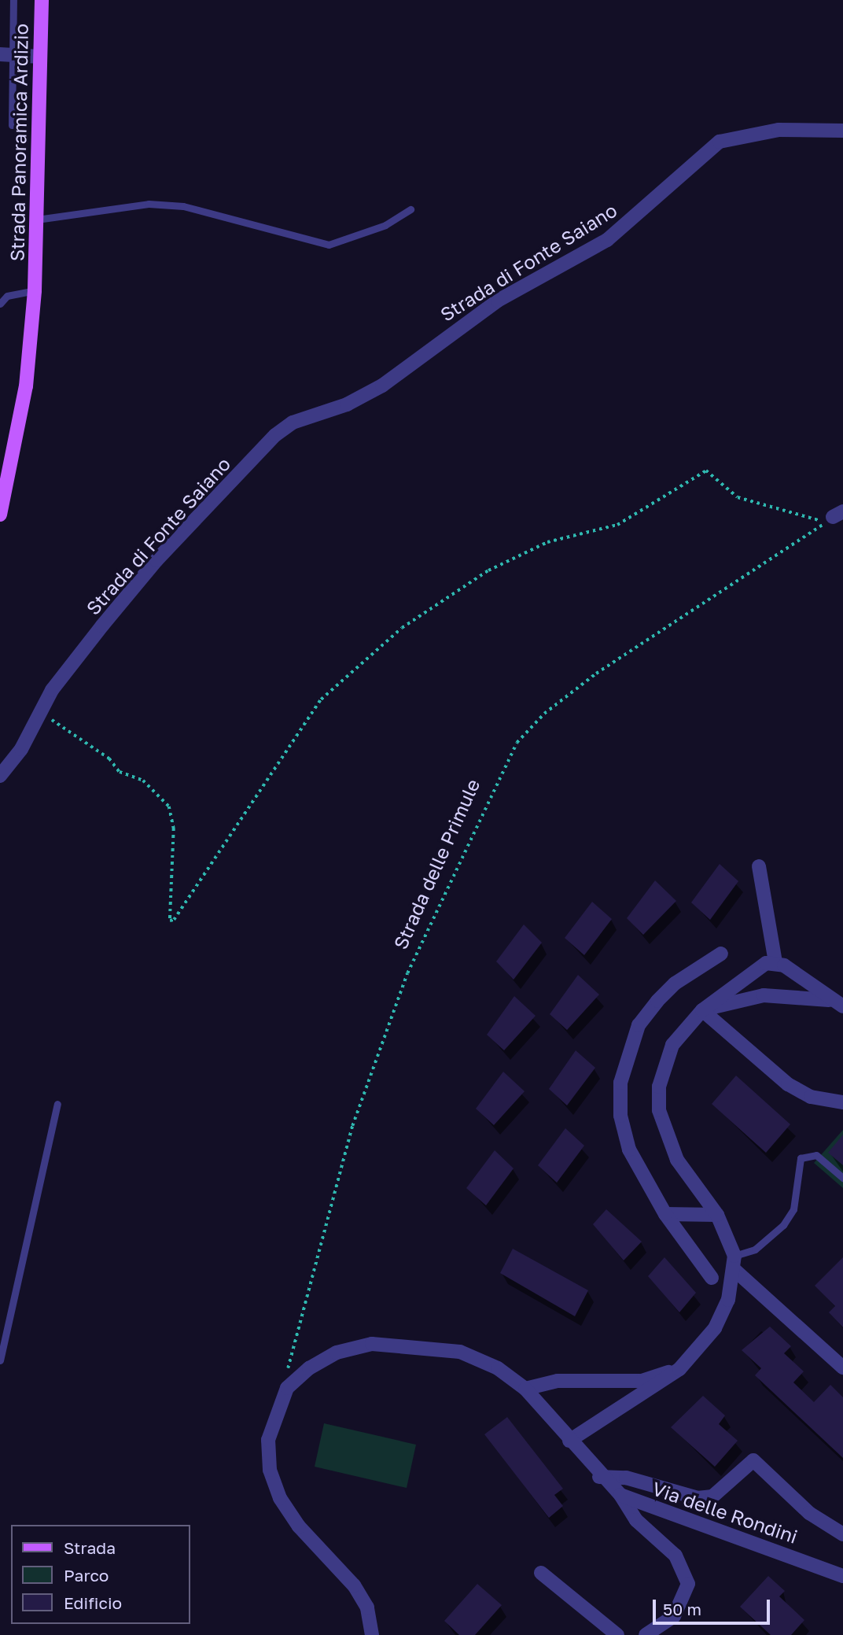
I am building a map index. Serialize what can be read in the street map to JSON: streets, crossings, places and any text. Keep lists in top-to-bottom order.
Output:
{
  "streets": {
    "main road": ["Strada Panoramica Ardizio"],
    "street": ["Strada di Fonte Saiano", "Via delle Rondini"],
    "path": ["Strada delle Primule"]
  },
  "crossings": [
    ["Strada delle Primule", "Via delle Rondini"]
  ],
  "legend": ["Strada", "Parco", "Edificio"],
  "scale_bar": "50 m"
}
